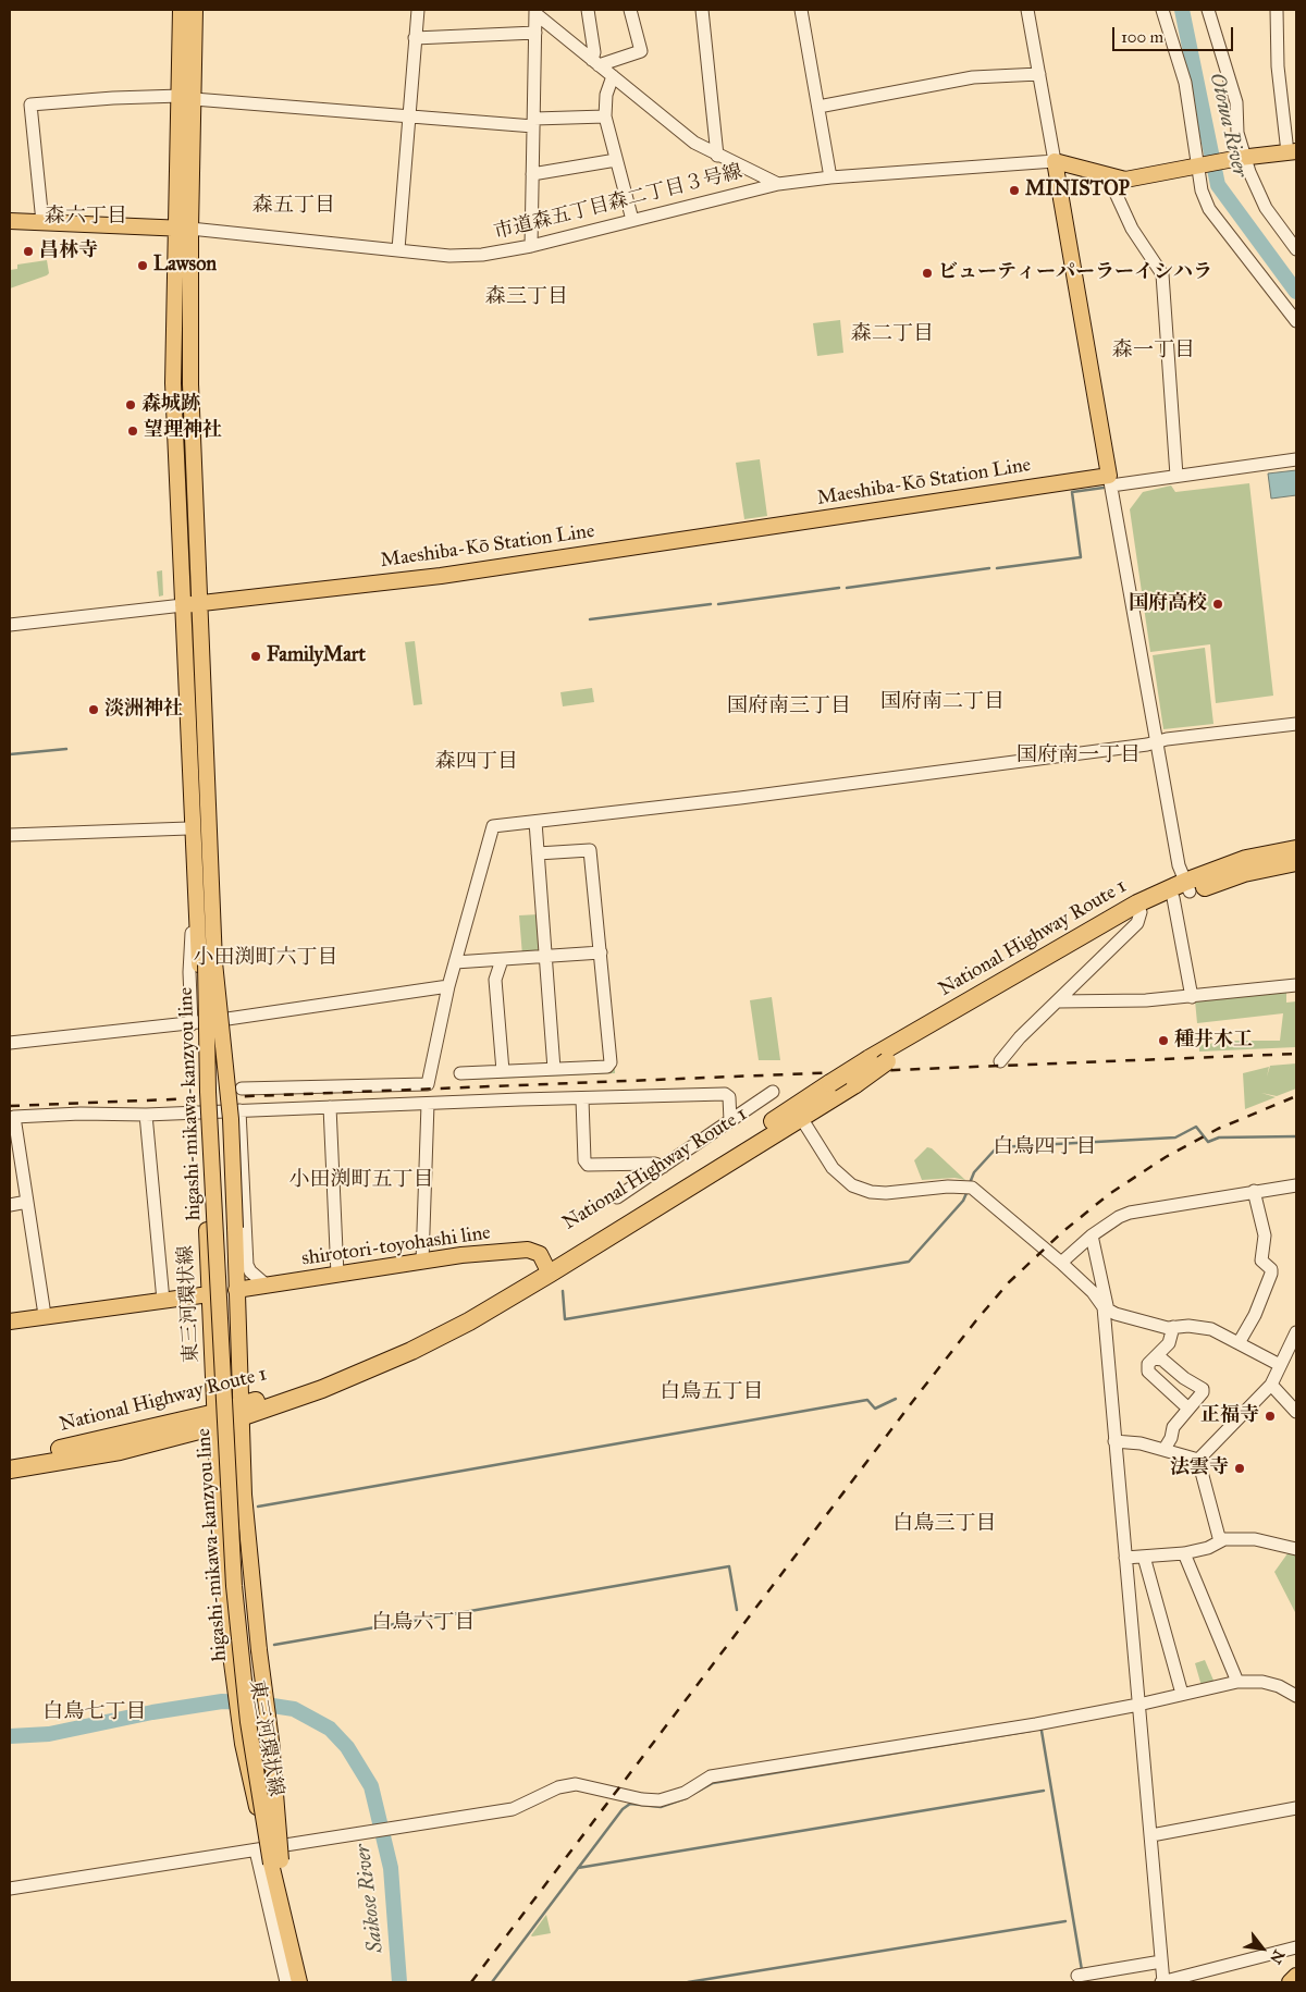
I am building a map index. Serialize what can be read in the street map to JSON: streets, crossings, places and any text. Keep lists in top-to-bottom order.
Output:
{
  "streets": {
    "highway": ["National Highway Route 1"],
    "main road": [
      "Maeshiba-Kō Station Line",
      "higashi-mikawa-kanzyou line",
      "shirotori-toyohashi line",
      "東三河環状線"
    ],
    "street": ["市道森五丁目森二丁目３号線"]
  },
  "crossings": [
    ["市道森五丁目森二丁目３号線", "higashi-mikawa-kanzyou line"],
    ["Maeshiba-Kō Station Line", "higashi-mikawa-kanzyou line"],
    ["National Highway Route 1", "shirotori-toyohashi line"],
    ["National Highway Route 1", "東三河環状線"],
    ["higashi-mikawa-kanzyou line", "東三河環状線"],
    ["shirotori-toyohashi line", "東三河環状線"]
  ],
  "districts": [
    "森五丁目",
    "森六丁目",
    "森三丁目",
    "森二丁目",
    "森一丁目",
    "国府南二丁目",
    "国府南三丁目",
    "国府南一丁目",
    "森四丁目",
    "小田渕町六丁目",
    "白鳥四丁目",
    "小田渕町五丁目",
    "白鳥五丁目",
    "白鳥三丁目",
    "白鳥六丁目",
    "白鳥七丁目"
  ],
  "water": ["Otowa River", "Saikose River"],
  "places": [
    "MINISTOP",
    "昌林寺",
    "Lawson",
    "ビューティーパーラーイシハラ",
    "森城跡",
    "望理神社",
    "国府高校",
    "FamilyMart",
    "淡洲神社",
    "種井木工",
    "正福寺",
    "法雲寺"
  ],
  "scale_bar": "100 m",
  "north": "bottom right"
}
